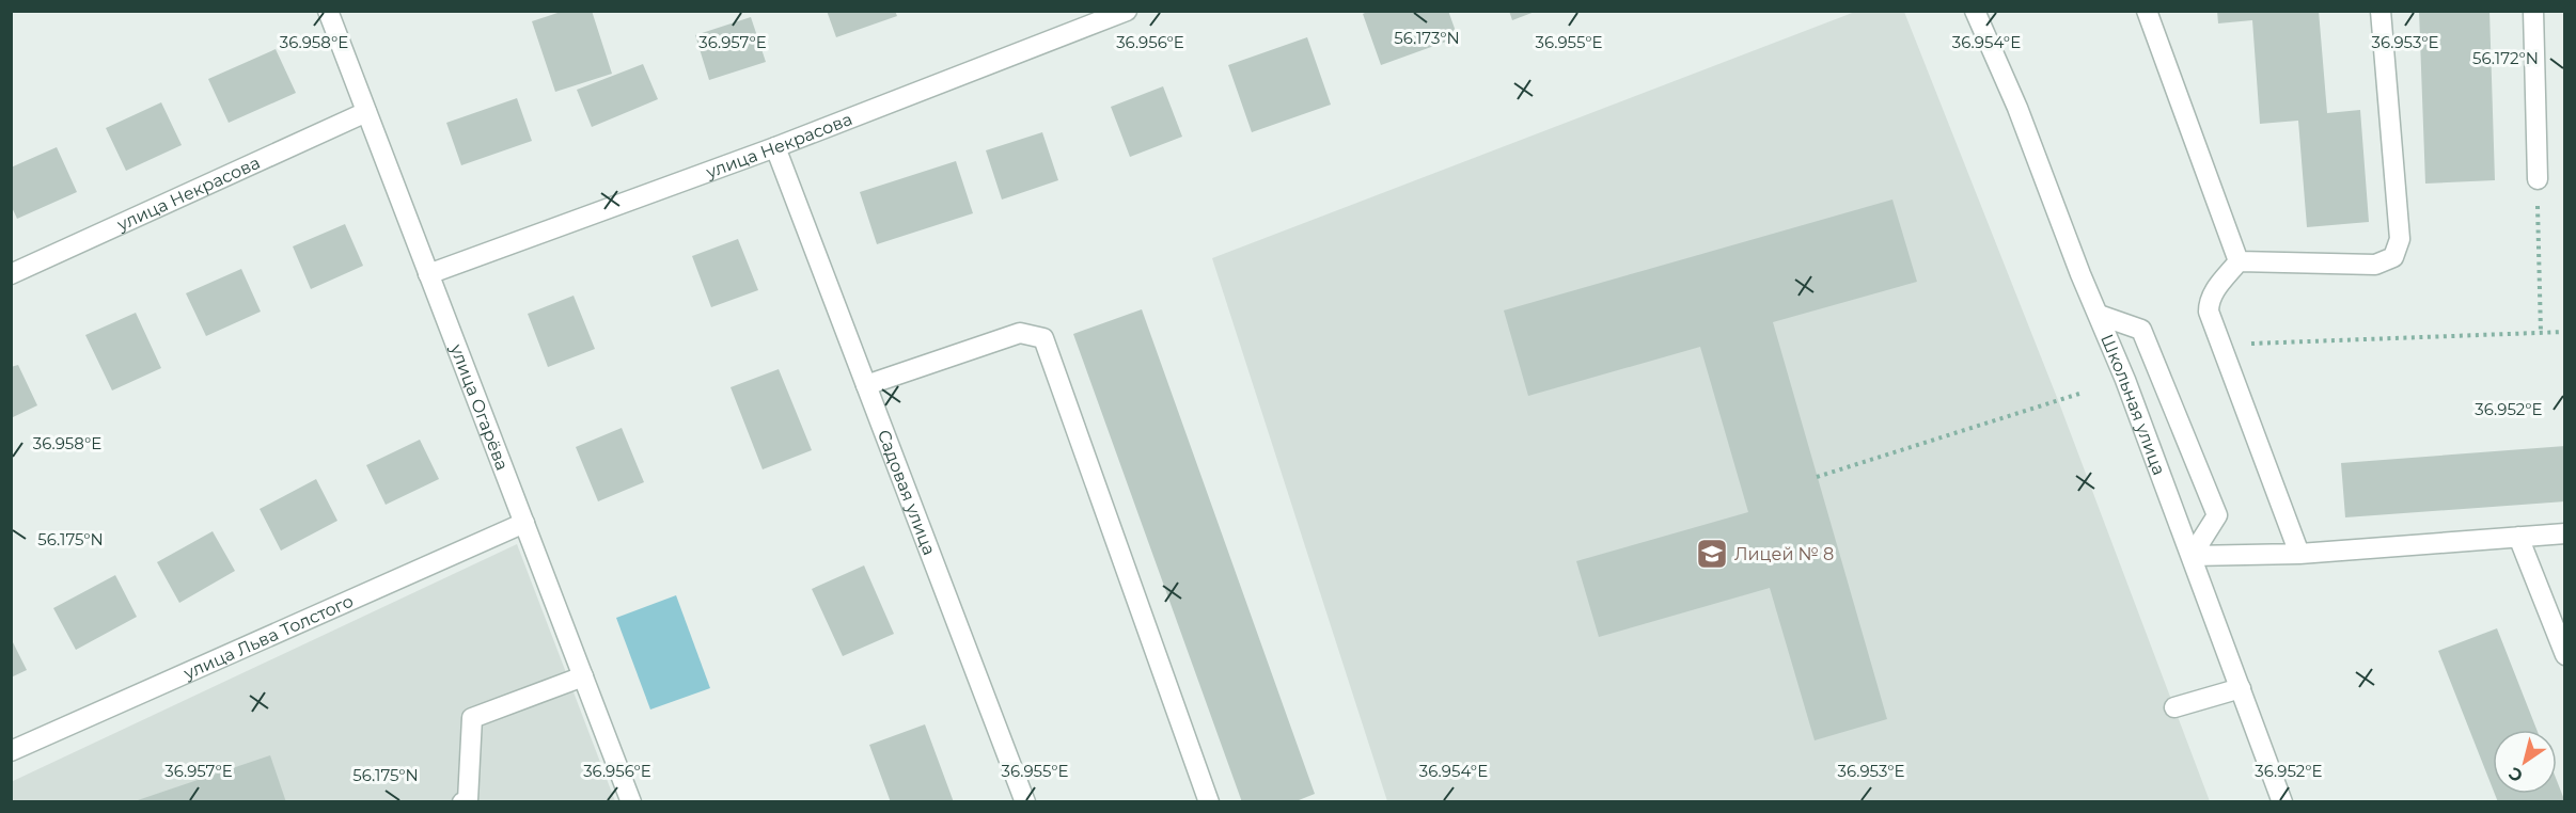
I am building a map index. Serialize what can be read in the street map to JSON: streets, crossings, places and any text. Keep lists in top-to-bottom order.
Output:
{
  "streets": {
    "street": [
      "улица Некрасова",
      "Школьная улица",
      "улица Огарёва",
      "Садовая улица",
      "улица Льва Толстого"
    ]
  },
  "crossings": [
    ["улица Некрасова", "улица Огарёва"],
    ["улица Некрасова", "Садовая улица"],
    ["улица Огарёва", "улица Льва Толстого"]
  ],
  "places": {
    "school or university": ["Лицей № 8"]
  },
  "north": "bottom left",
  "coordinates": [
    "56.173°N",
    "36.958°E",
    "36.957°E",
    "36.956°E",
    "36.955°E",
    "36.954°E",
    "36.953°E",
    "56.172°N",
    "36.952°E",
    "56.175°N"
  ]
}
